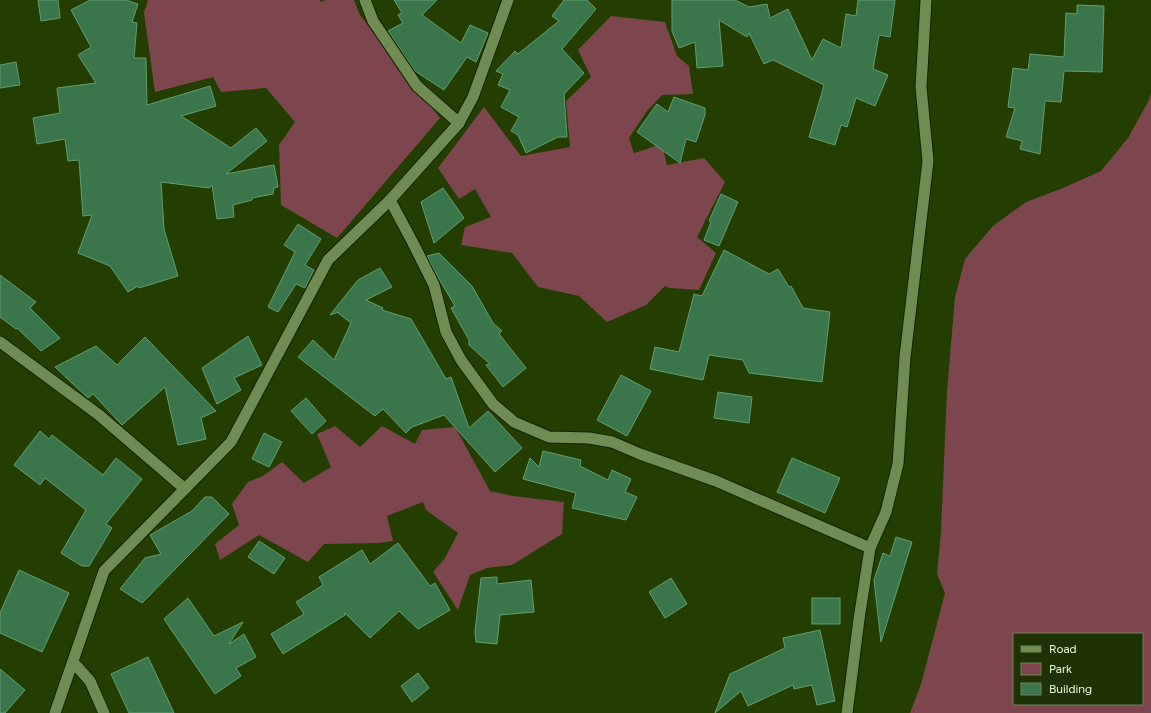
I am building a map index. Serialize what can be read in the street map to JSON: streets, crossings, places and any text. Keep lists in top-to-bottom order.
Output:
{
  "legend": ["Road", "Park", "Building"]
}
